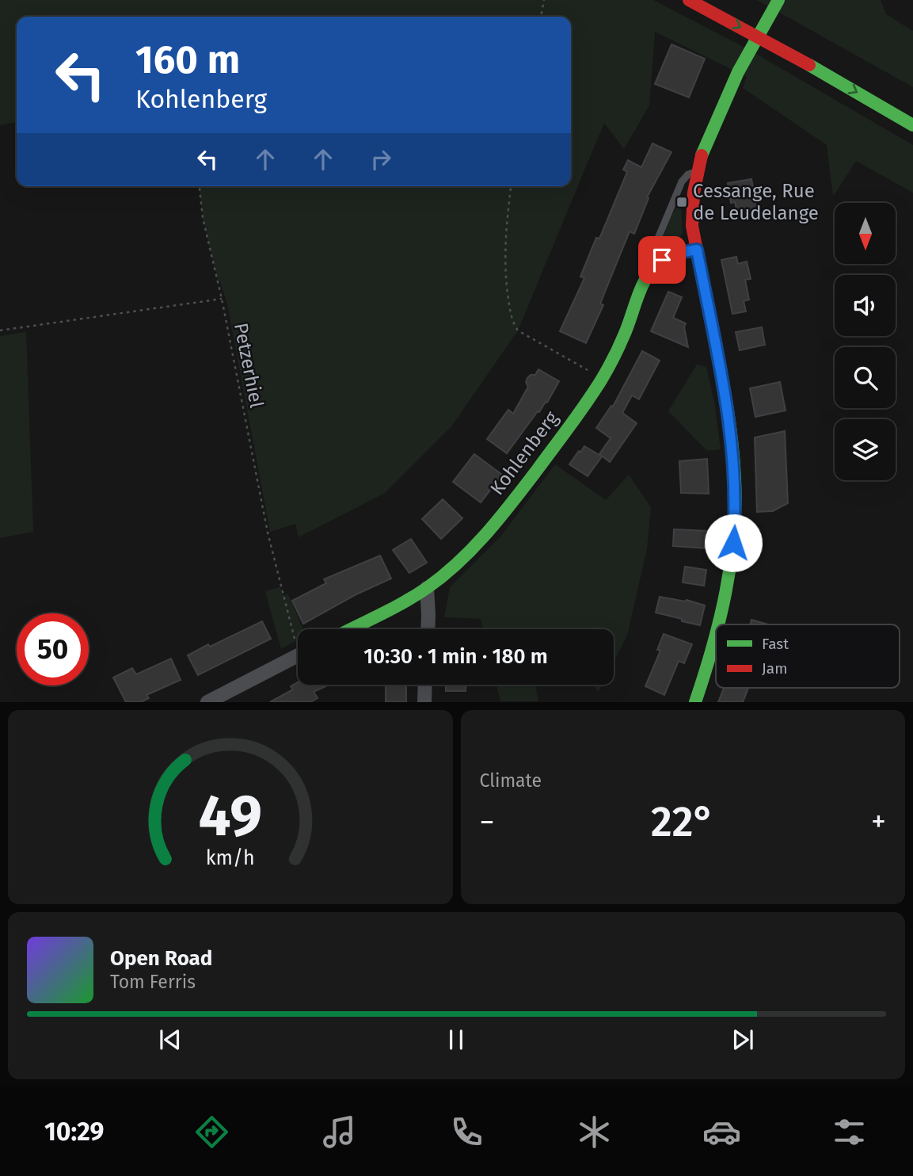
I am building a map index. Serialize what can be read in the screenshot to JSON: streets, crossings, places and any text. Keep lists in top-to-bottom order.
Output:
{
  "streets": {
    "main road": ["Kohlenberg"],
    "path": ["Petzerhiel"]
  },
  "places": {
    "transit": ["Cessange, Rue de Leudelange"]
  },
  "legend": ["Fast", "Jam"],
  "north": "bottom",
  "page": {
    "turn": ["160 m", "Kohlenberg"],
    "limit": "50",
    "trip": "10:30 · 1 min · 180 m",
    "tile": "Climate",
    "heat": ["−", "22°", "+"],
    "song": ["Open Road", "Tom Ferris"],
    "tabs": "10:29",
    "gauge": ["49", "km/h"]
  }
}
